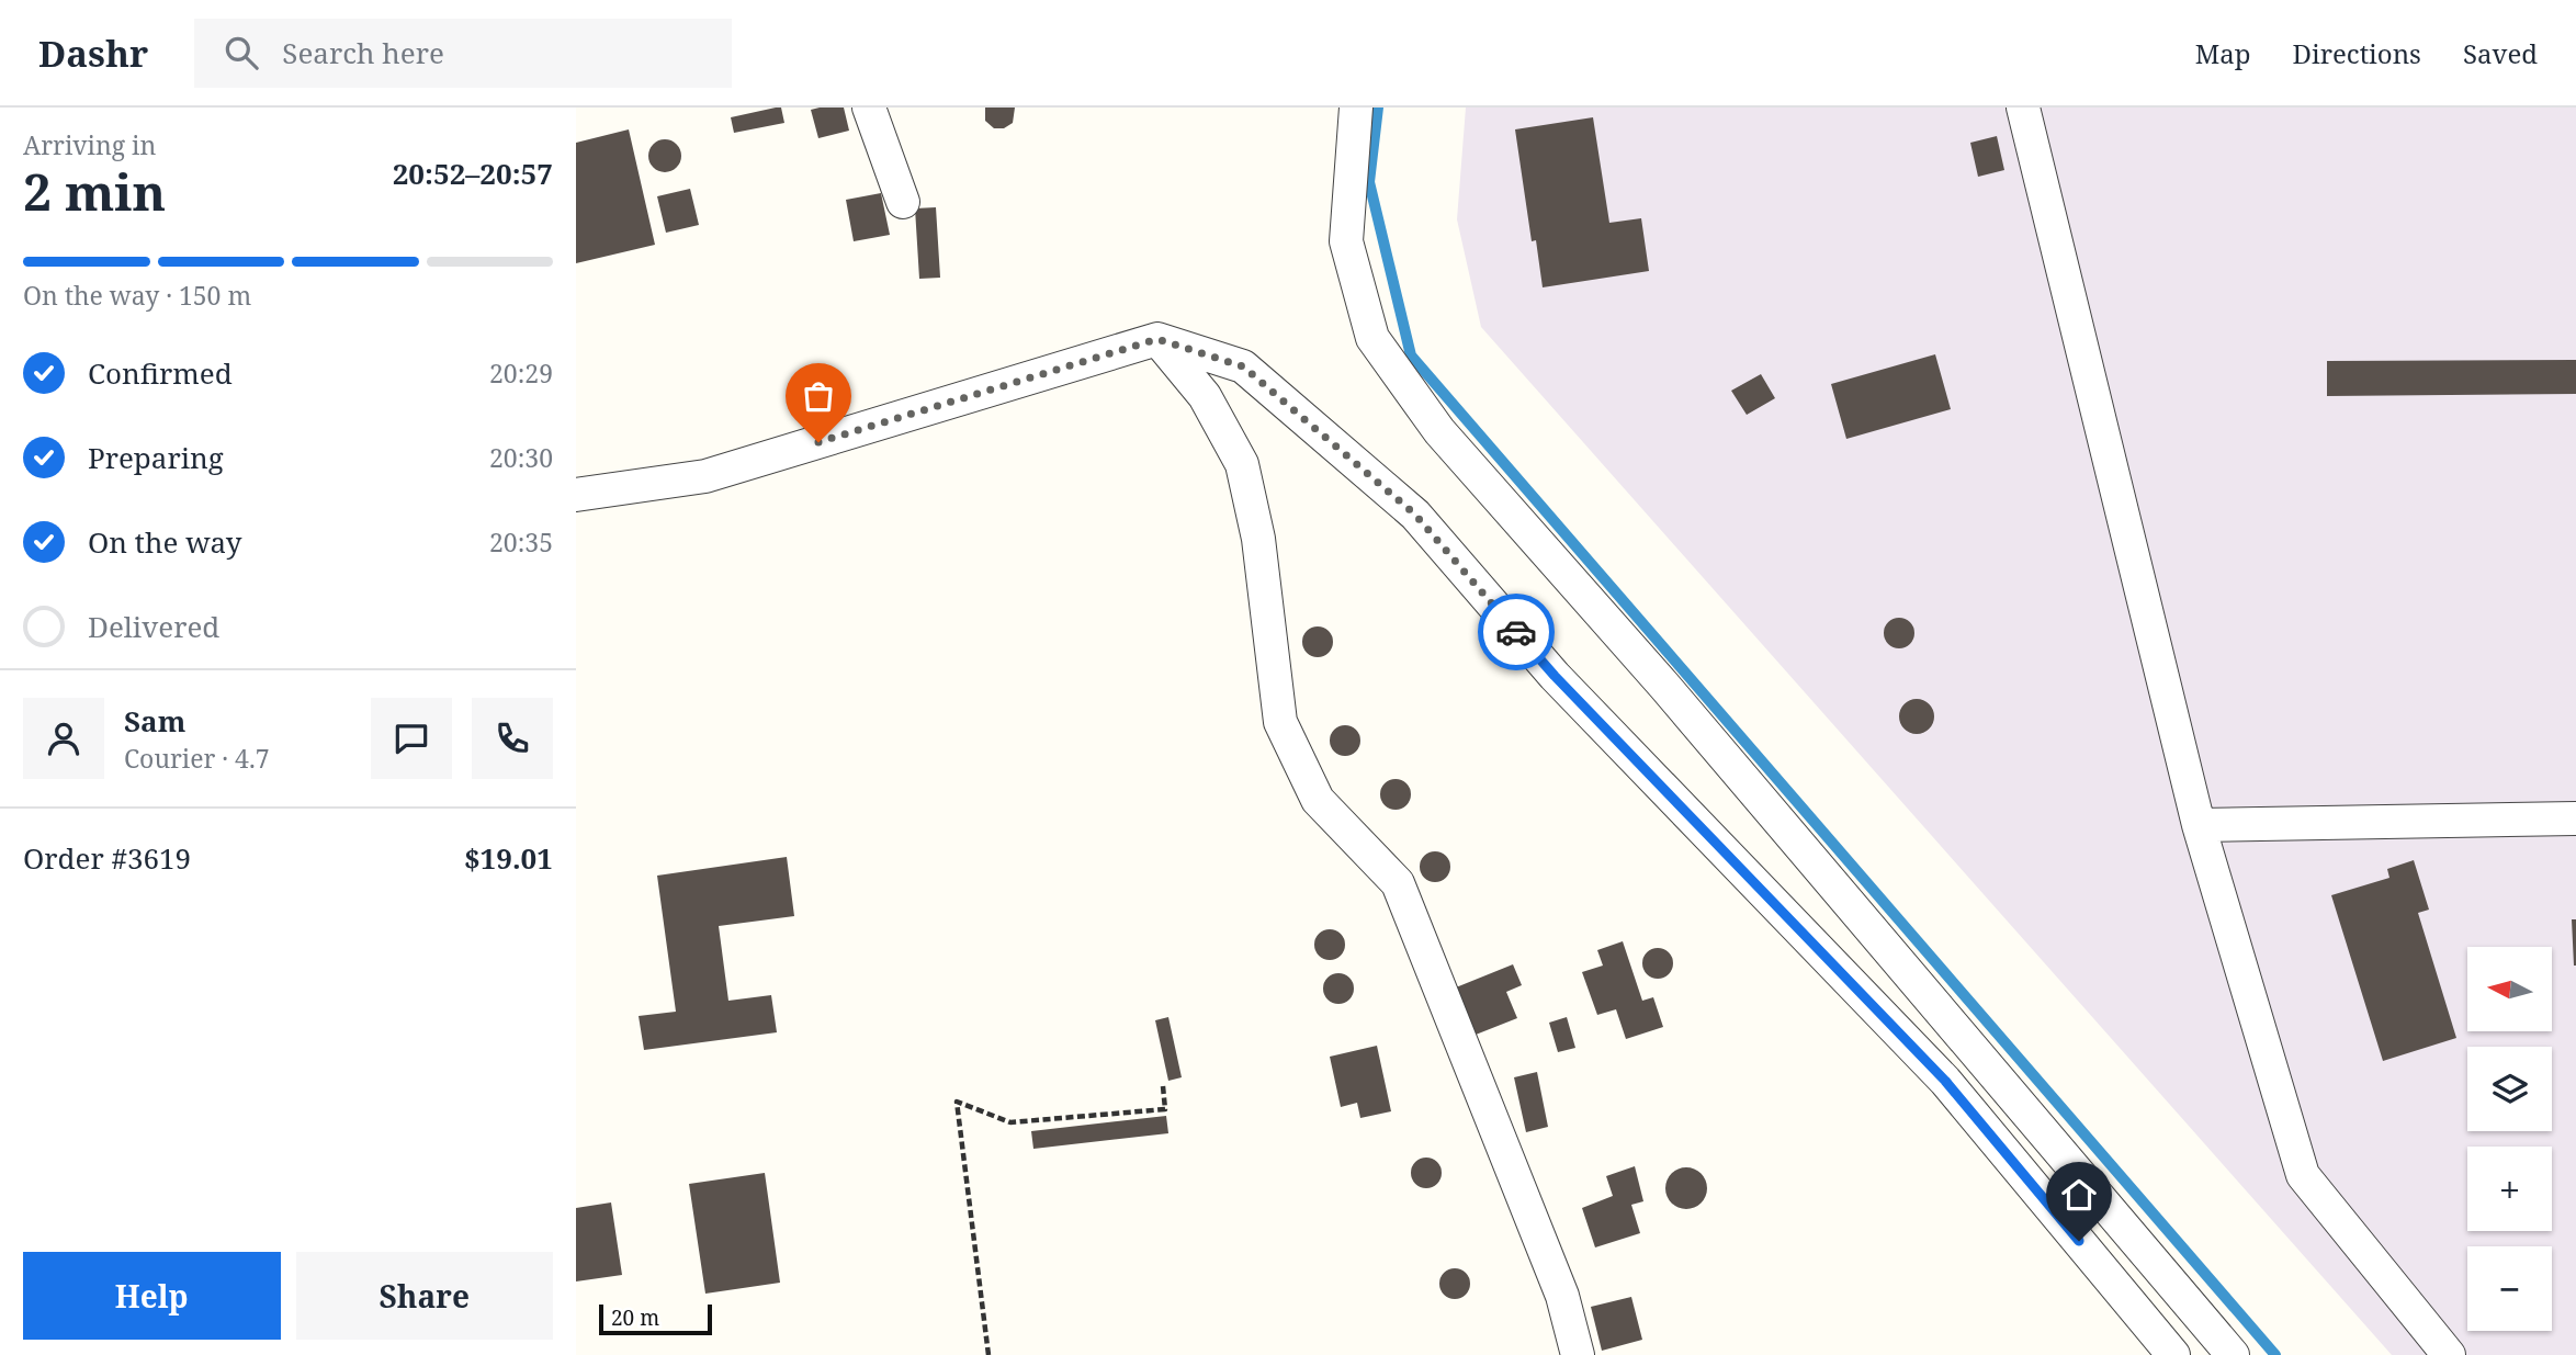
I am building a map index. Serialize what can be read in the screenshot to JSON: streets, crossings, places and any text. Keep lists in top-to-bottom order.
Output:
{
  "scale_bar": "20 m",
  "north": "left",
  "page": {
    "header": "Dashr",
    "search": "Search here",
    "nav": ["Map", "Directions", "Saved"],
    "heading": ["2 min", "Arriving in", "20:52–20:57"],
    "panel": [
      "Sam",
      "Courier · 4.7",
      "Order #3619",
      "$19.01"
    ],
    "bar": "On the way · 150 m",
    "list": [
      ["Confirmed", "20:29"],
      ["Preparing", "20:30"],
      ["On the way", "20:35"],
      "Delivered"
    ],
    "map_buttons": ["+", "−"],
    "buttons": ["Help", "Share"],
    "scale": "20 m"
  }
}
